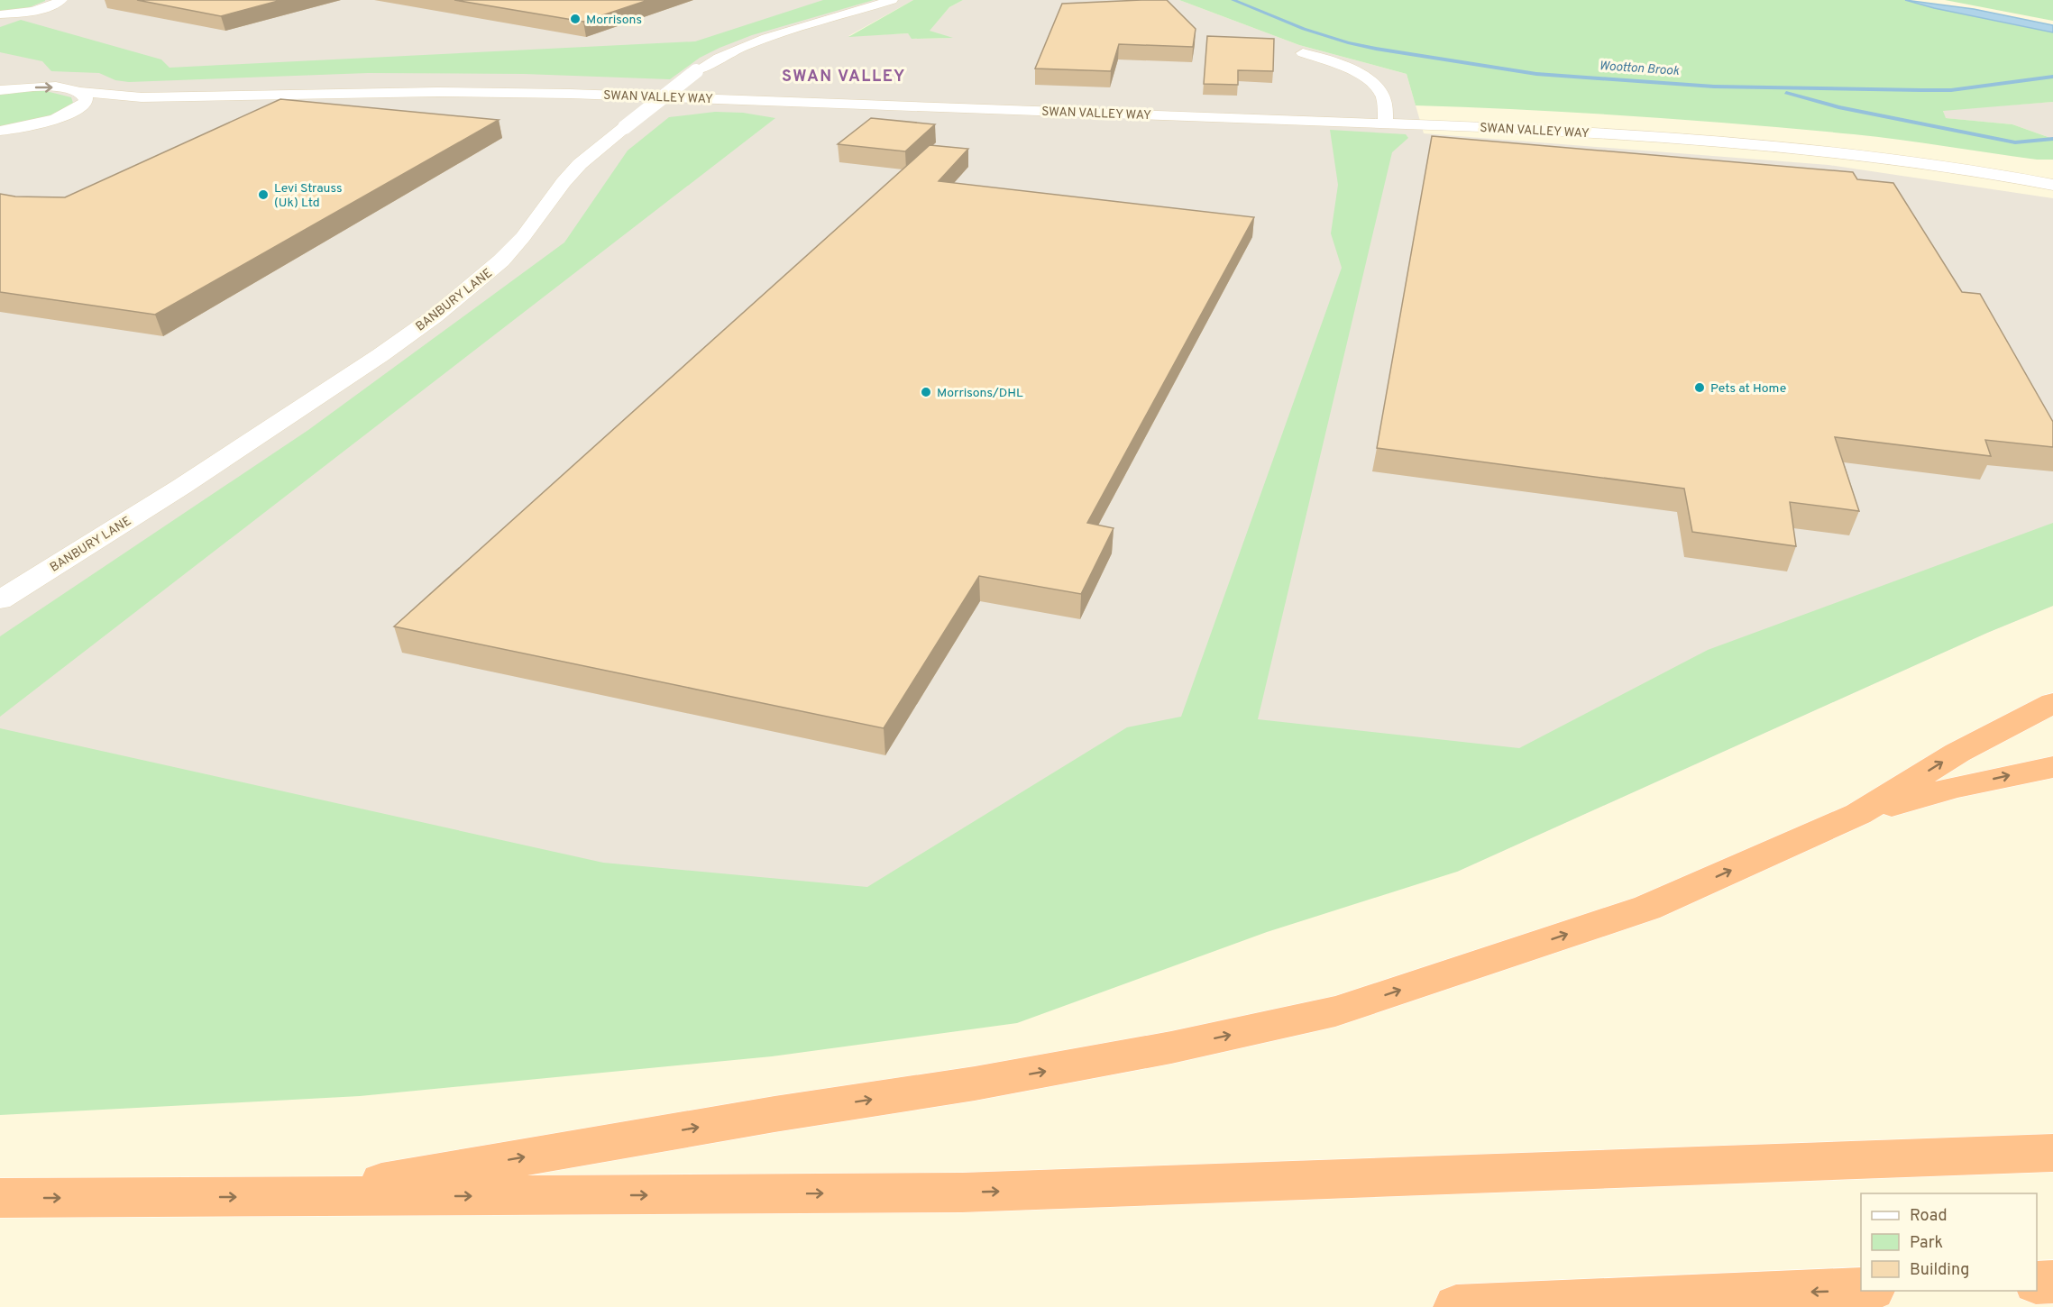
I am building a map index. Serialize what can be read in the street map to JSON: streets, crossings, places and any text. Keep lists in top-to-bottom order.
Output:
{
  "streets": {
    "street": ["SWAN VALLEY WAY", "BANBURY LANE"]
  },
  "districts": ["SWAN VALLEY"],
  "water": ["Wootton Brook"],
  "places": [
    "Morrisons",
    "Levi Strauss (Uk) Ltd",
    "Pets at Home",
    "Morrisons/DHL"
  ],
  "legend": ["Road", "Park", "Building"]
}
